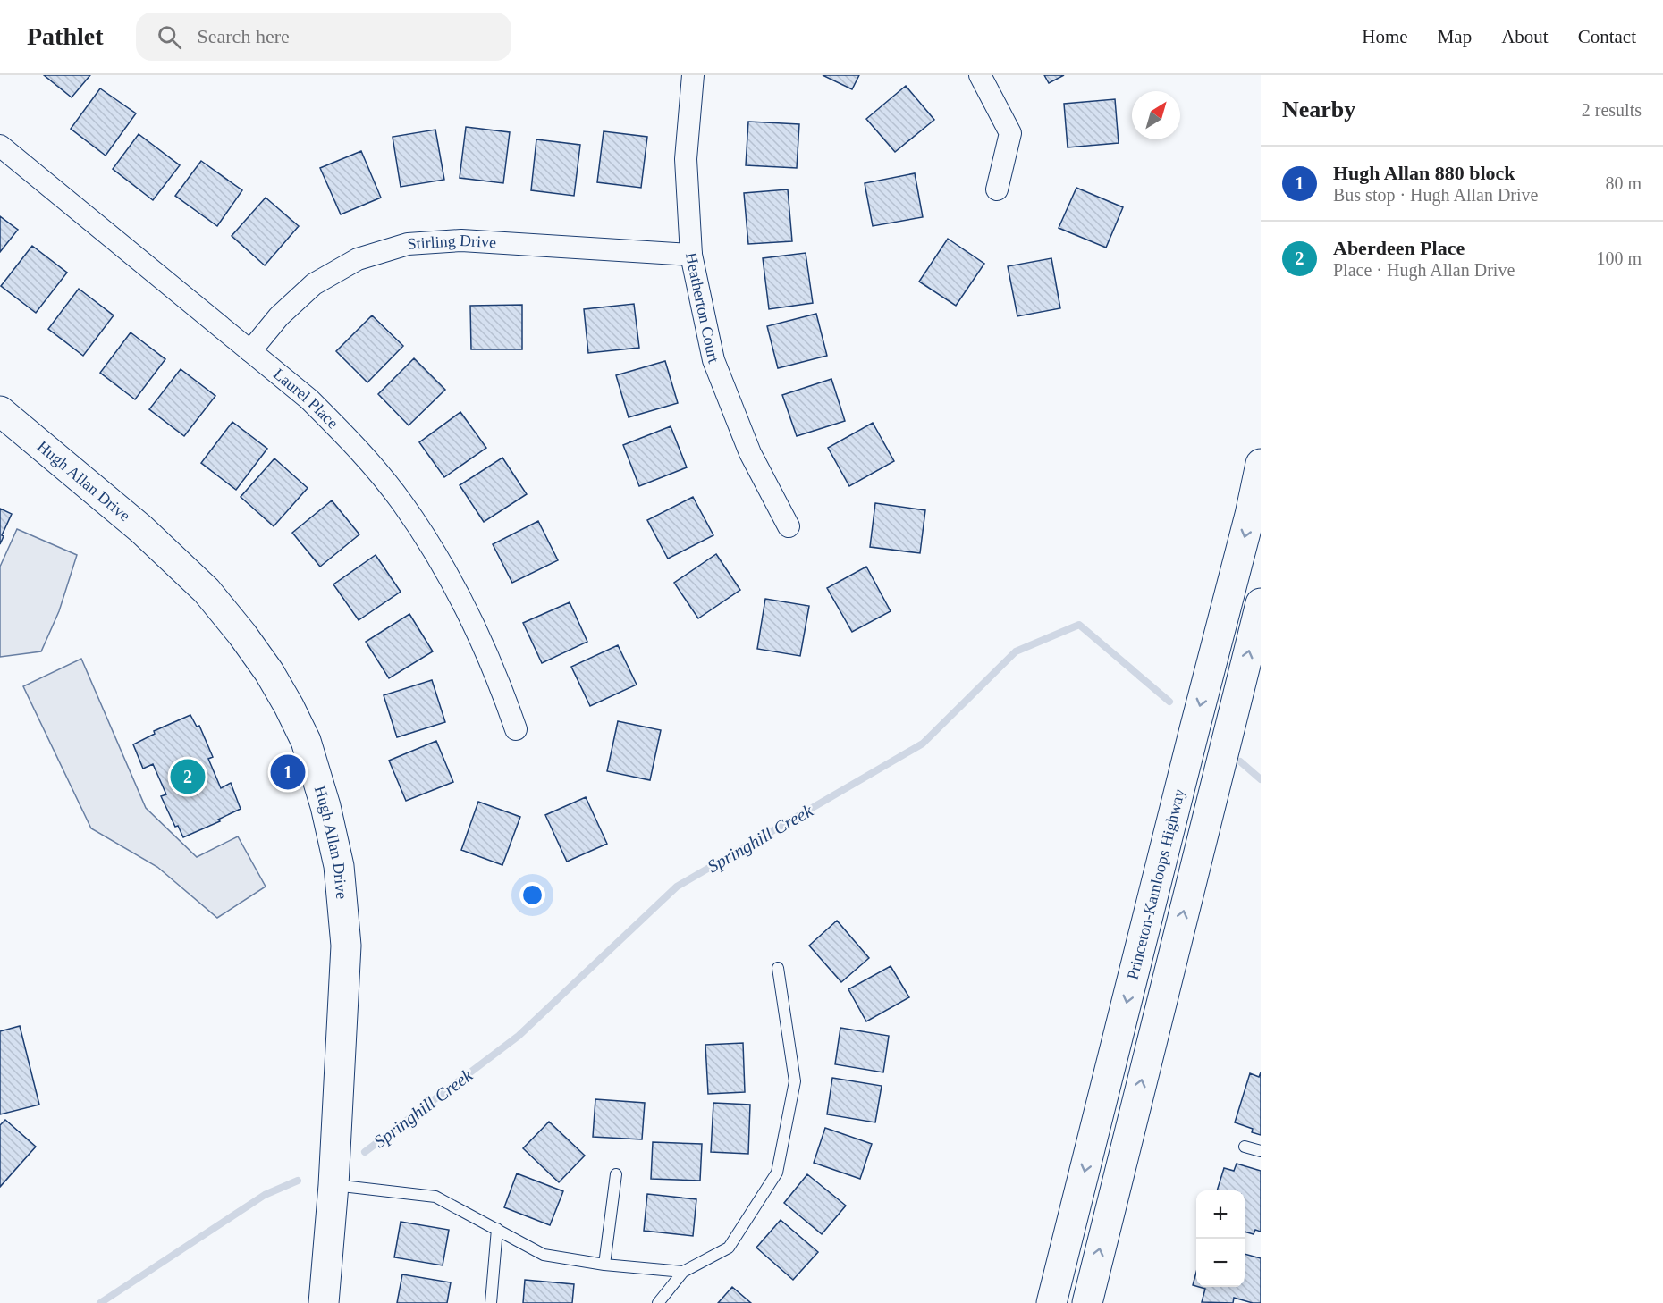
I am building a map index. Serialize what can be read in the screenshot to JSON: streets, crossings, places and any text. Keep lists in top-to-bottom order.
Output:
{
  "streets": {
    "main road": ["Hugh Allan Drive", "Princeton-Kamloops Highway"],
    "street": ["Stirling Drive", "Heatherton Court", "Laurel Place"]
  },
  "crossings": [
    ["Stirling Drive", "Heatherton Court"],
    ["Stirling Drive", "Laurel Place"]
  ],
  "water": ["Springhill Creek"],
  "north": "top right",
  "page": {
    "header": "Pathlet",
    "search": "Search here",
    "nav": [
      "Home",
      "Map",
      "About",
      "Contact"
    ],
    "heading": ["Nearby", "2 results"],
    "list": [
      {
        "mark": "1",
        "name": "Hugh Allan 880 block",
        "note": "Bus stop · Hugh Allan Drive",
        "value": "80 m"
      },
      {
        "mark": "2",
        "name": "Aberdeen Place",
        "note": "Place · Hugh Allan Drive",
        "value": "100 m"
      }
    ],
    "pins": ["1", "2"],
    "map_buttons": ["+", "−"]
  }
}
